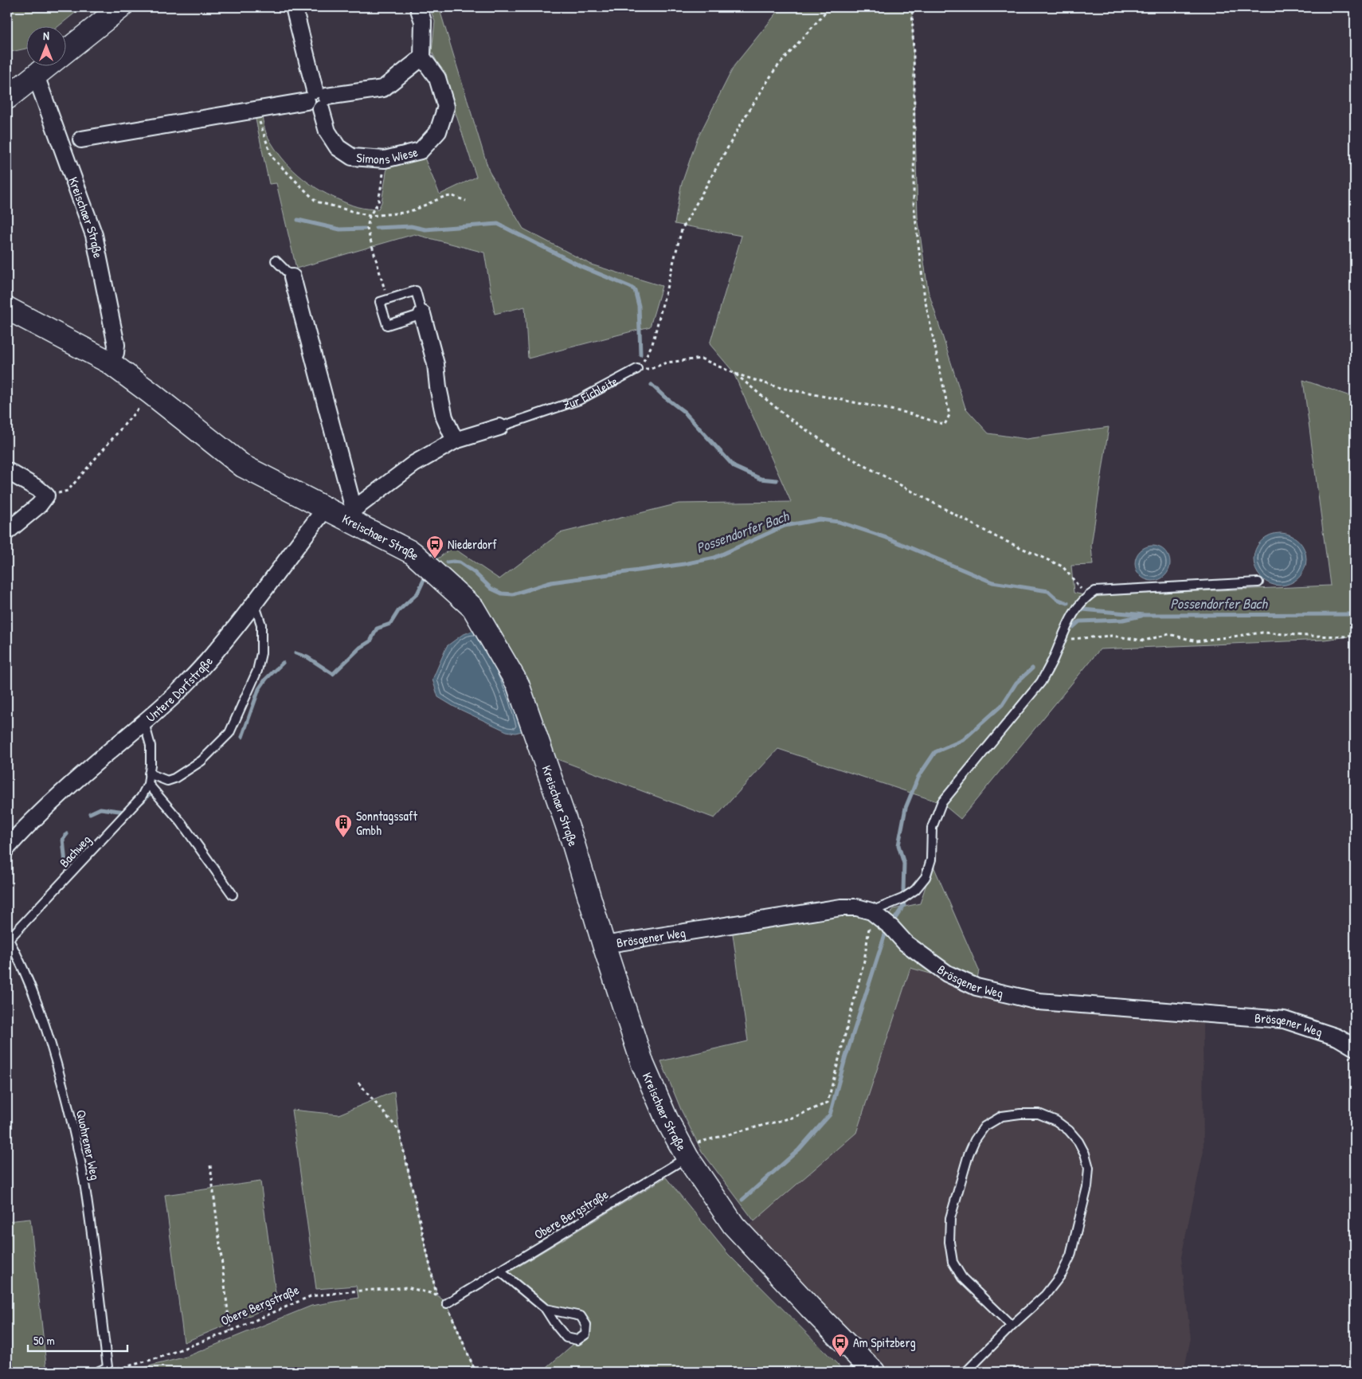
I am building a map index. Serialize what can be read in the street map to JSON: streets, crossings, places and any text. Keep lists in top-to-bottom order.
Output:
{
  "streets": {
    "main road": ["Kreischaer Straße"],
    "street": [
      "Simons Wiese",
      "Zur Eichleite",
      "Untere Dorfstraße",
      "Brösgener Weg"
    ],
    "lane": ["Bachweg", "Quohrener Weg", "Obere Bergstraße"]
  },
  "crossings": [
    ["Kreischaer Straße", "Zur Eichleite"],
    ["Kreischaer Straße", "Untere Dorfstraße"],
    ["Kreischaer Straße", "Brösgener Weg"],
    ["Kreischaer Straße", "Obere Bergstraße"],
    ["Zur Eichleite", "Untere Dorfstraße"],
    ["Untere Dorfstraße", "Bachweg"],
    ["Bachweg", "Quohrener Weg"],
    ["Quohrener Weg", "Obere Bergstraße"]
  ],
  "water": ["Possendorfer Bach"],
  "places": {
    "bus stop": ["Niederdorf", "Am Spitzberg"],
    "building": ["Sonntagssaft Gmbh"]
  },
  "scale_bar": "50 m",
  "north": "top"
}
